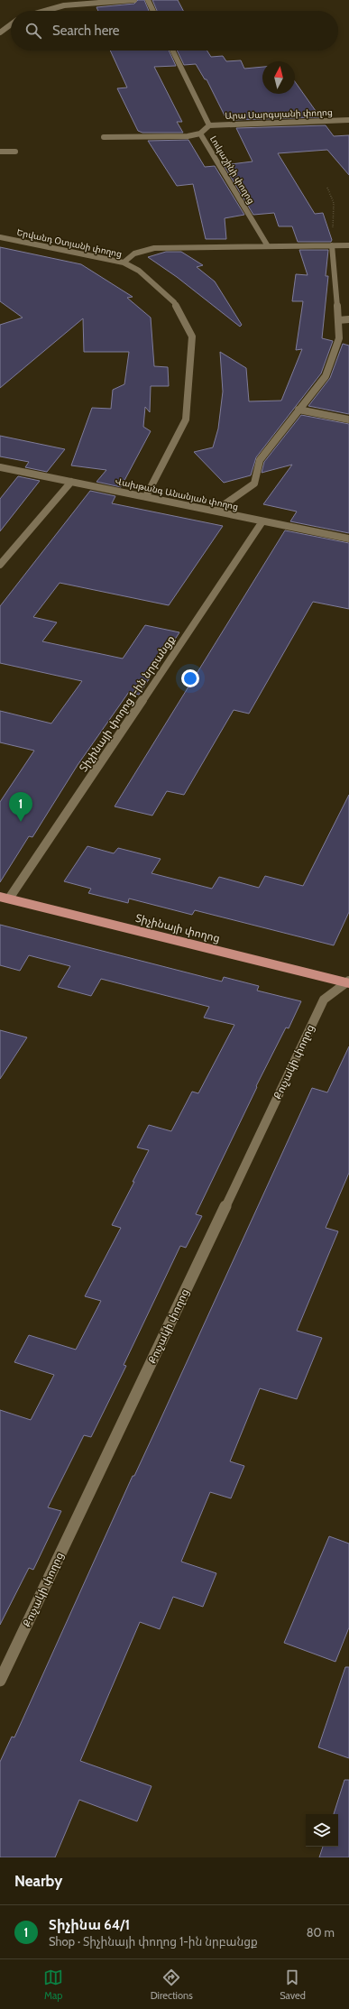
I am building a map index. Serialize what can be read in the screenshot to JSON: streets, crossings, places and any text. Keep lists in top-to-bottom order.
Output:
{
  "streets": {
    "main road": ["Տիչինայի փողոց"],
    "street": [
      "Արա Սարգսյանի փողոց",
      "Լուկաշինի փողոց",
      "Երվանդ Օտյանի փողոց",
      "Վախթանգ Անանյան փողոց",
      "Տիչինայի փողոց 1-ին նրբանցք",
      "Քուչակի փողոց"
    ]
  },
  "crossings": [
    ["Արա Սարգսյանի փողոց", "Լուկաշինի փողոց"],
    ["Երվանդ Օտյանի փողոց", "Վախթանգ Անանյան փողոց"],
    ["Վախթանգ Անանյան փողոց", "Տիչինայի փողոց 1-ին նրբանցք"],
    ["Տիչինայի փողոց 1-ին նրբանցք", "Տիչինայի փողոց"],
    ["Տիչինայի փողոց", "Քուչակի փողոց"]
  ],
  "north": "top",
  "page": {
    "search": "Search here",
    "pins": "1",
    "heading": "Nearby",
    "list": [
      {
        "mark": "1",
        "name": "Տիչինա 64/1",
        "note": "Shop · Տիչինայի փողոց 1-ին նրբանցք",
        "value": "80 m"
      }
    ],
    "nav": ["Map", "Directions", "Saved"]
  }
}
